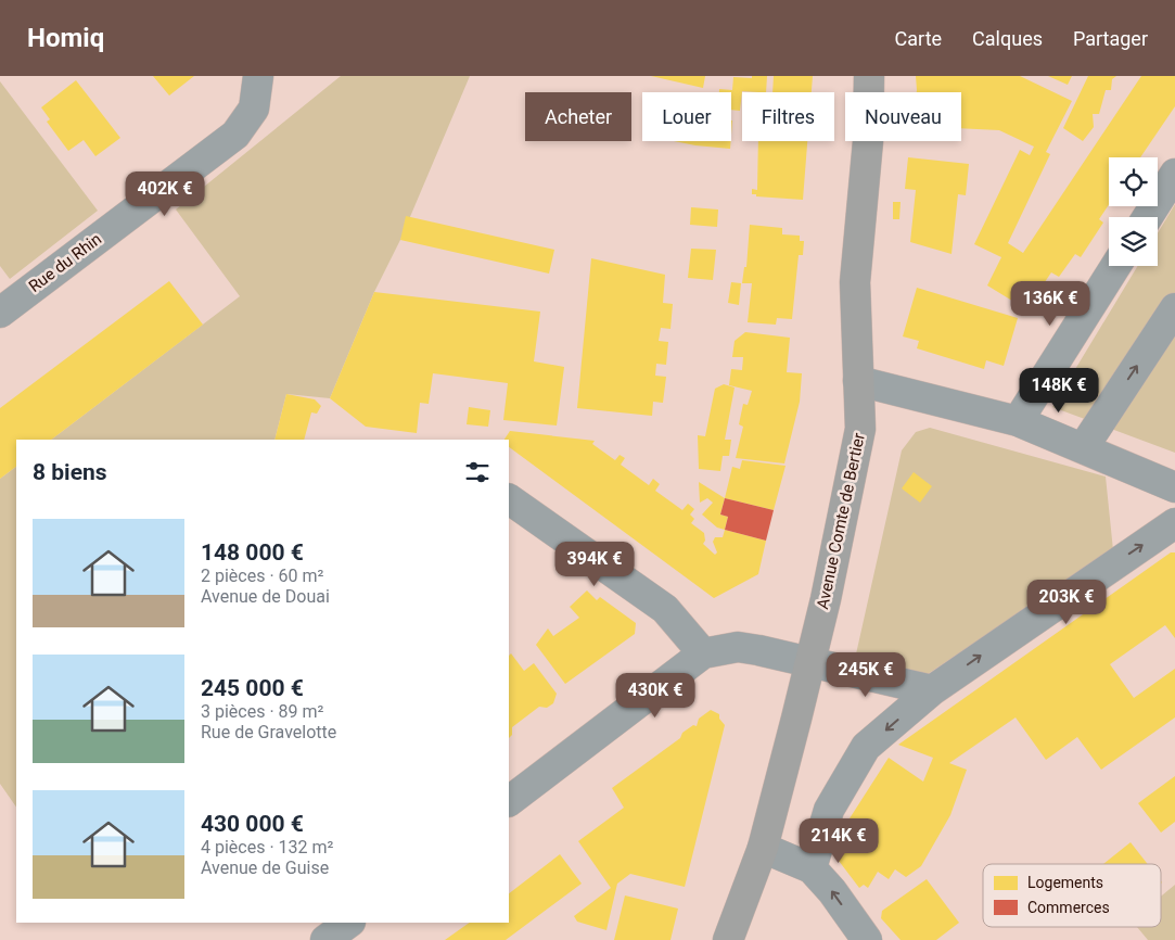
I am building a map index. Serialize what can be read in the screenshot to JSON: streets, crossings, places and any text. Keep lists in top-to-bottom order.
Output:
{
  "streets": {
    "main road": ["Avenue Comte de Bertier"],
    "street": ["Rue du Rhin"]
  },
  "legend": ["Logements", "Commerces"],
  "page": {
    "header": "Homiq",
    "nav": ["Carte", "Calques", "Partager"],
    "chip": [
      "Acheter",
      "Louer",
      "Filtres",
      "Nouveau"
    ],
    "price": [
      "402K €",
      "136K €",
      "148K €",
      "394K €",
      "203K €",
      "245K €",
      "430K €",
      "214K €"
    ],
    "heading": "8 biens",
    "list": [
      {
        "name": "148 000 €",
        "note": "2 pièces · 60 m² · Avenue de Douai"
      },
      {
        "name": "245 000 €",
        "note": "3 pièces · 89 m² · Rue de Gravelotte"
      },
      {
        "name": "430 000 €",
        "note": "4 pièces · 132 m² · Avenue de Guise"
      }
    ]
  }
}
